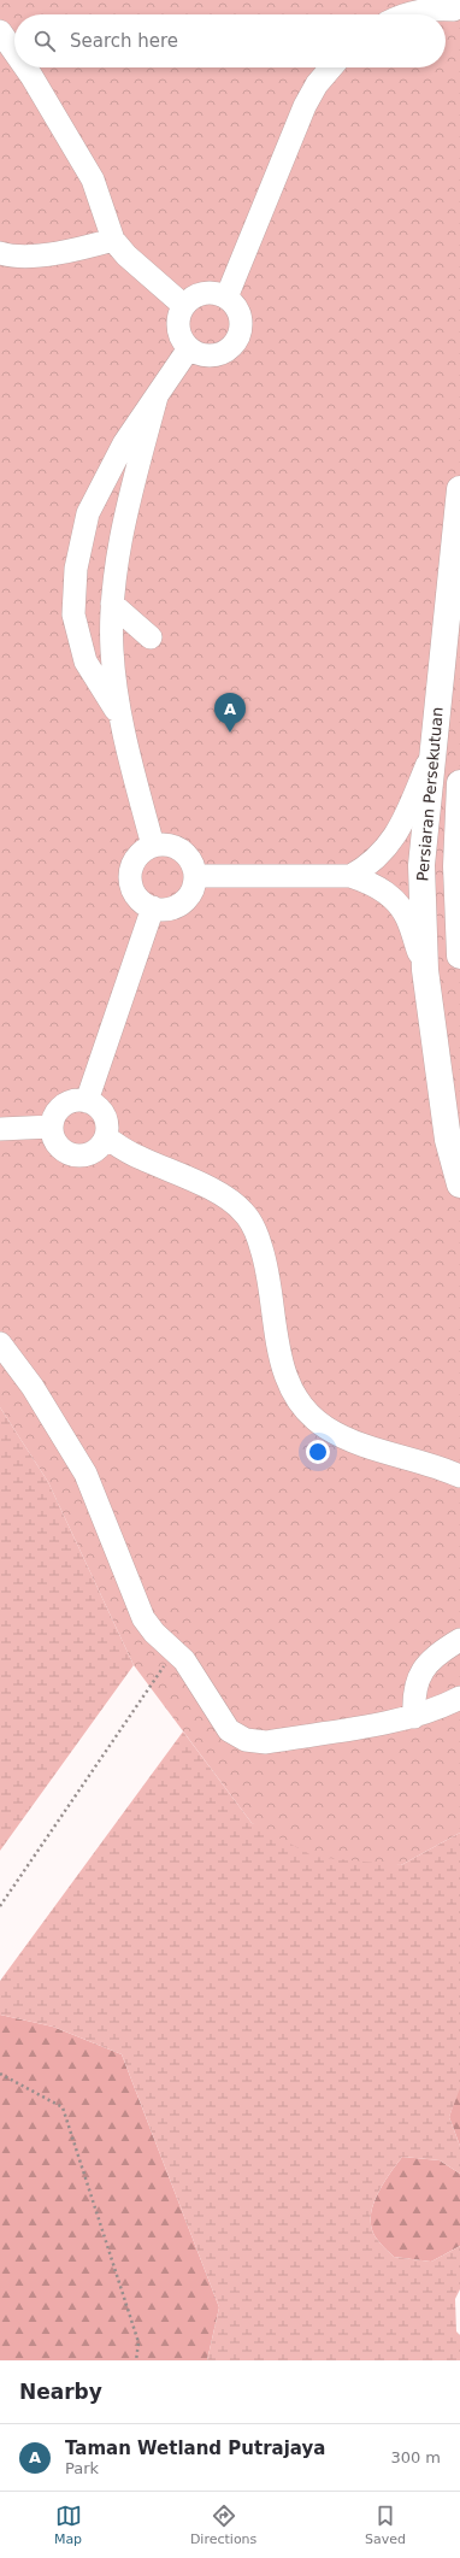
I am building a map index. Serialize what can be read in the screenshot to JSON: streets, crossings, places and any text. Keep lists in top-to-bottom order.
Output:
{
  "streets": {
    "main road": ["Persiaran Persekutuan"]
  },
  "page": {
    "search": "Search here",
    "pins": "A",
    "heading": "Nearby",
    "list": [
      {
        "mark": "A",
        "name": "Taman Wetland Putrajaya",
        "note": "Park",
        "value": "300 m"
      }
    ],
    "nav": ["Map", "Directions", "Saved"]
  }
}
